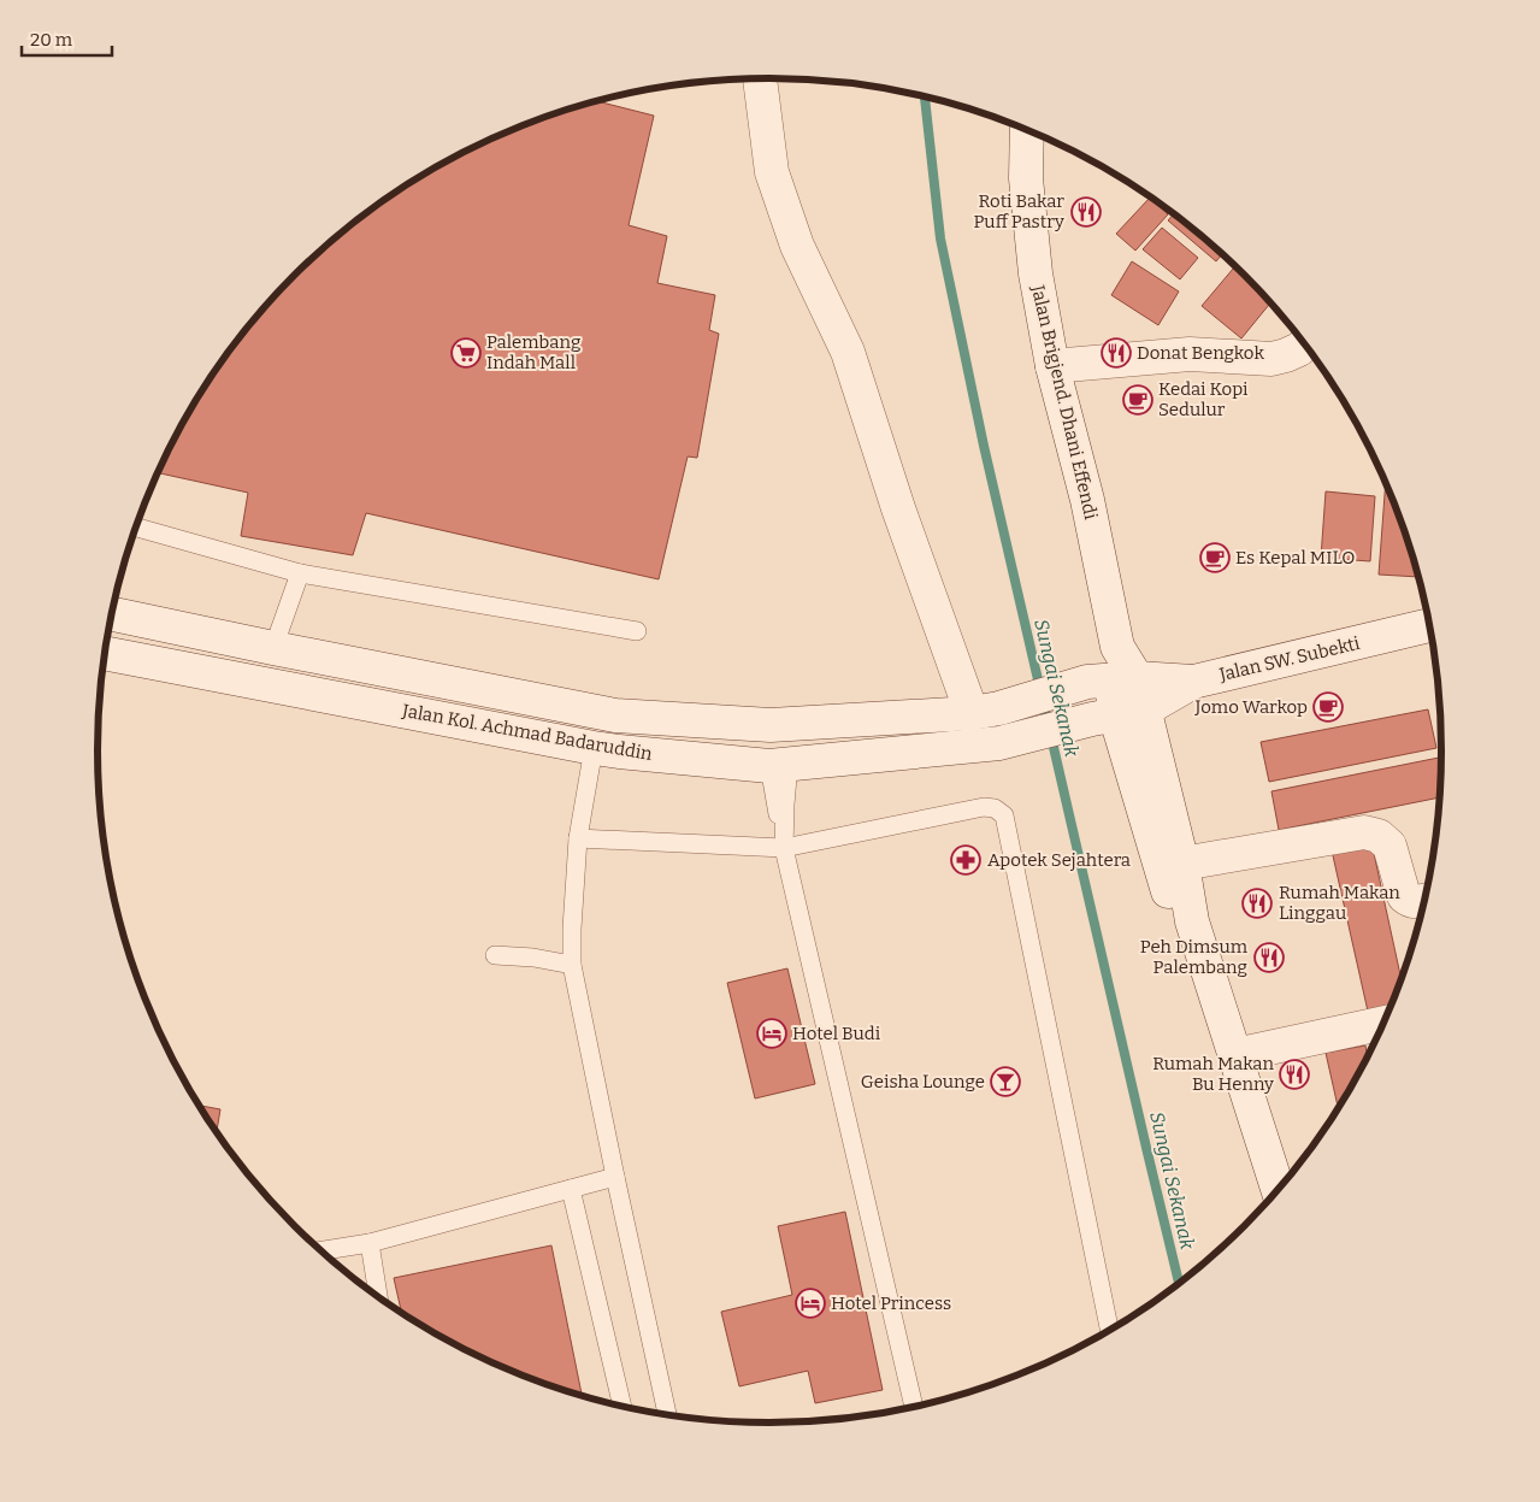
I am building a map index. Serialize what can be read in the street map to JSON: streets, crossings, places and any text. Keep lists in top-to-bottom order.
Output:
{
  "streets": {
    "street": ["Jalan Brigjend. Dhani Effendi", "Jalan SW. Subekti", "Jalan Kol. Achmad Badaruddin"]
  },
  "crossings": [
    ["Jalan Brigjend. Dhani Effendi", "Jalan SW. Subekti"],
    ["Jalan Brigjend. Dhani Effendi", "Jalan Kol. Achmad Badaruddin"],
    ["Jalan SW. Subekti", "Jalan Kol. Achmad Badaruddin"]
  ],
  "water": ["Sungai Sekanak"],
  "places": {
    "restaurant": [
      "Roti Bakar Puff Pastry",
      "Donat Bengkok",
      "Rumah Makan Linggau",
      "Peh Dimsum Palembang",
      "Rumah Makan Bu Henny"
    ],
    "supermarket": ["Palembang Indah Mall"],
    "cafe": ["Kedai Kopi Sedulur", "Es Kepal MILO", "Jomo Warkop"],
    "pharmacy": ["Apotek Sejahtera"],
    "hotel": ["Hotel Budi", "Hotel Princess"],
    "bar": ["Geisha Lounge"]
  },
  "scale_bar": "20 m"
}
